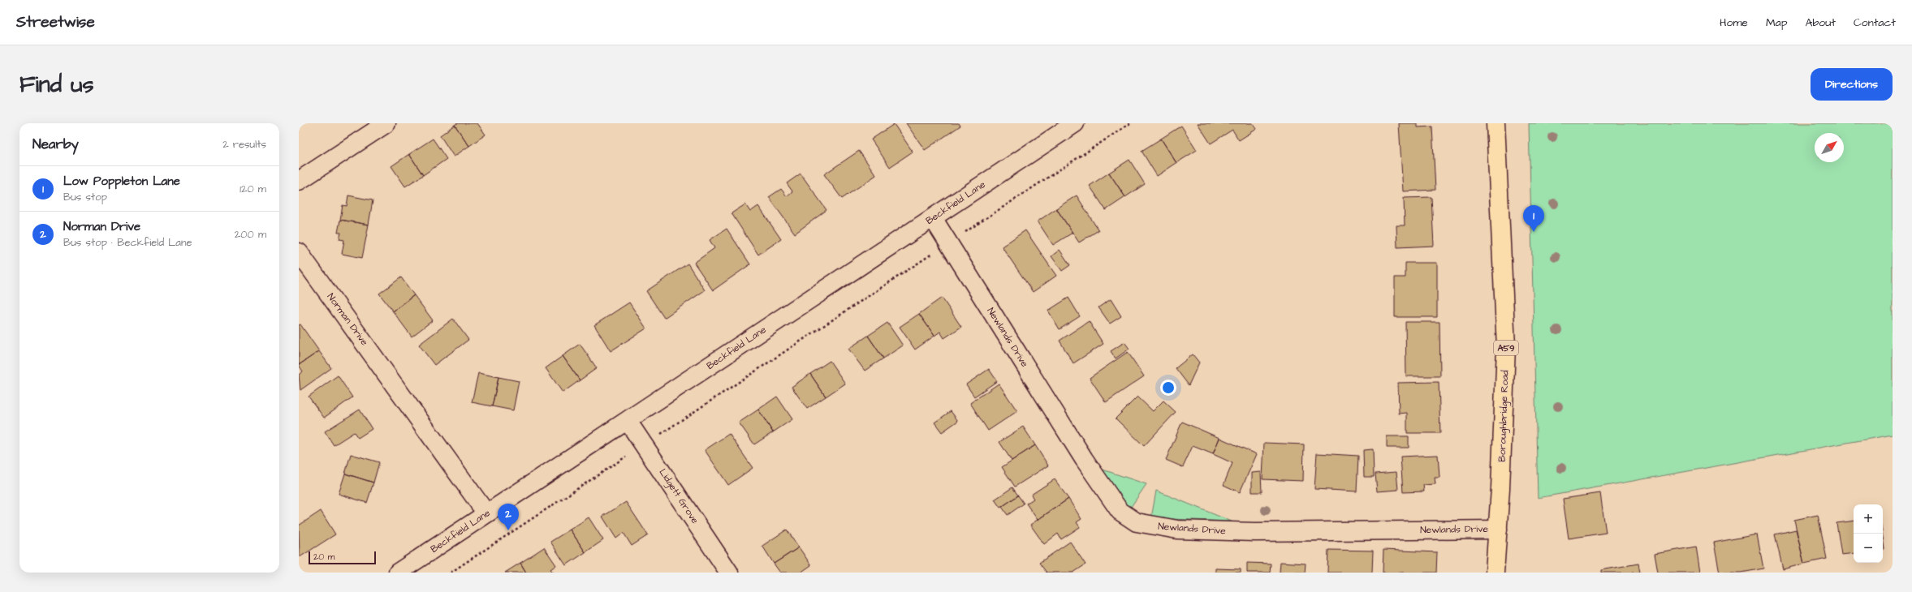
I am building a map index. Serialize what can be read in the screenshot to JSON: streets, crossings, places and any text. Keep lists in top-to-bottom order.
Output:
{
  "streets": {
    "main road": ["A59", "Boroughbridge Road"],
    "street": [
      "Beckfield Lane",
      "Norman Drive",
      "Newlands Drive",
      "Lidgett Grove"
    ]
  },
  "crossings": [
    ["Beckfield Lane", "Norman Drive"],
    ["Beckfield Lane", "Newlands Drive"],
    ["Beckfield Lane", "Lidgett Grove"],
    ["Newlands Drive", "Boroughbridge Road"]
  ],
  "scale_bar": "20 m",
  "north": "top right",
  "page": {
    "header": "Streetwise",
    "nav": [
      "Home",
      "Map",
      "About",
      "Contact"
    ],
    "buttons": "Directions",
    "title": "Find us",
    "heading": ["Nearby", "2 results"],
    "list": [
      {
        "mark": "1",
        "name": "Low Poppleton Lane",
        "note": "Bus stop",
        "value": "120 m"
      },
      {
        "mark": "2",
        "name": "Norman Drive",
        "note": "Bus stop · Beckfield Lane",
        "value": "200 m"
      }
    ],
    "pins": ["1", "2"],
    "map_buttons": ["+", "−"],
    "scale": "20 m"
  }
}
